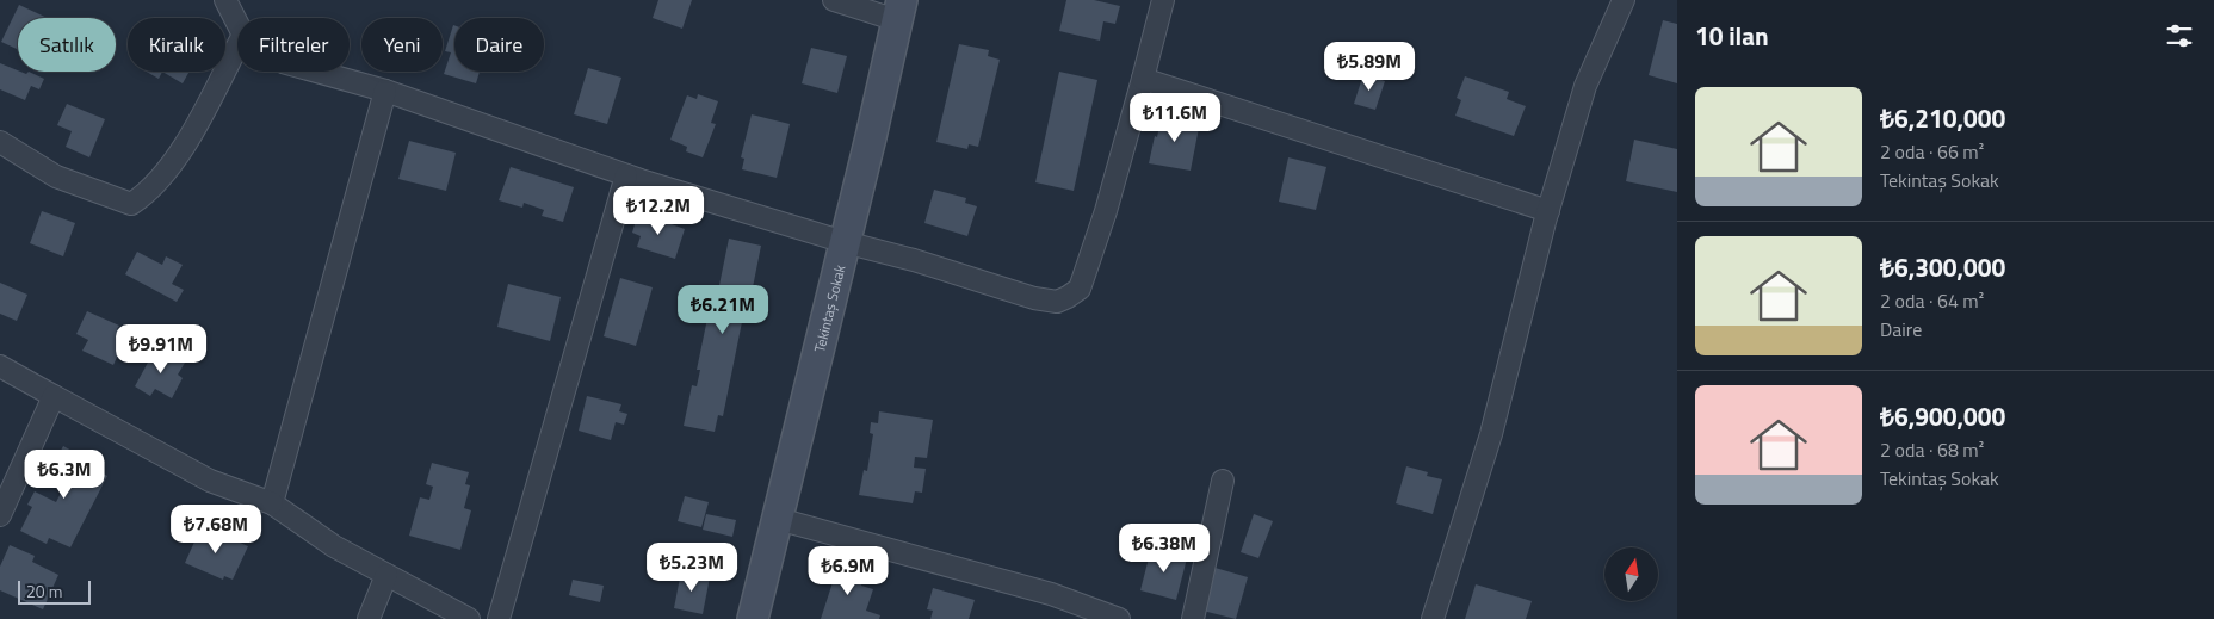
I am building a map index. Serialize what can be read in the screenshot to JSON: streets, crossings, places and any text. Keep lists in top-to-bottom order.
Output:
{
  "streets": {
    "street": ["Tekintaş Sokak"]
  },
  "scale_bar": "20 m",
  "north": "top",
  "page": {
    "heading": "10 ilan",
    "chip": [
      "Satılık",
      "Kiralık",
      "Filtreler",
      "Yeni",
      "Daire"
    ],
    "price": [
      "₺5.89M",
      "₺11.6M",
      "₺12.2M",
      "₺6.21M",
      "₺9.91M",
      "₺6.3M",
      "₺7.68M",
      "₺6.38M",
      "₺5.23M",
      "₺6.9M"
    ],
    "list": [
      {
        "name": "₺6,210,000",
        "note": "2 oda · 66 m² · Tekintaş Sokak"
      },
      {
        "name": "₺6,300,000",
        "note": "2 oda · 64 m² · Daire"
      },
      {
        "name": "₺6,900,000",
        "note": "2 oda · 68 m² · Tekintaş Sokak"
      }
    ],
    "scale": "20 m"
  }
}
